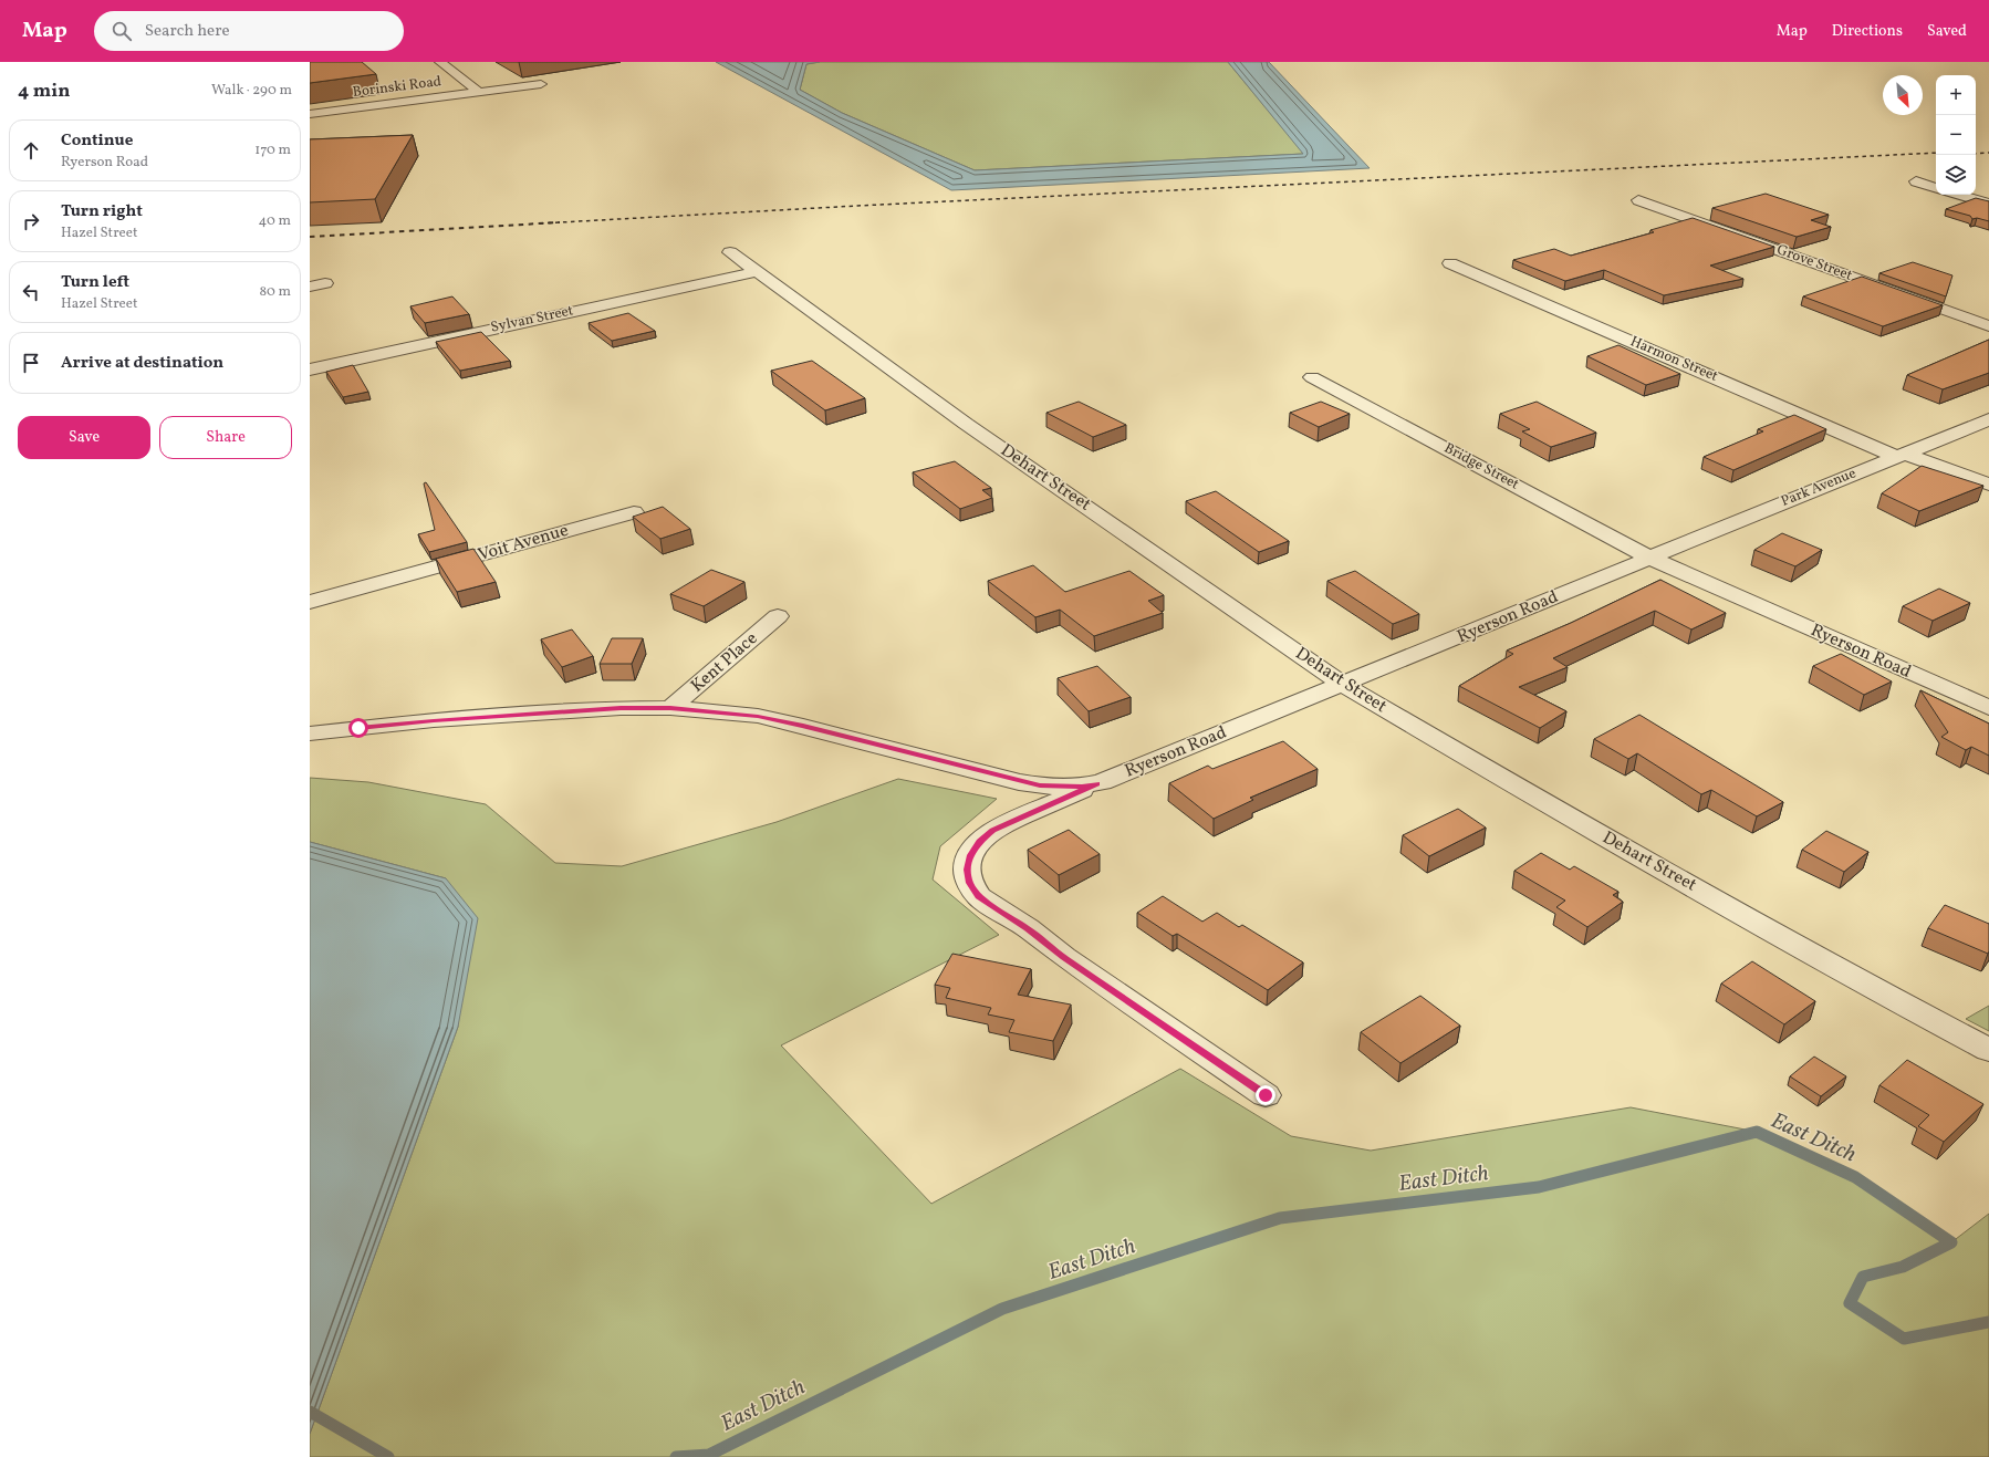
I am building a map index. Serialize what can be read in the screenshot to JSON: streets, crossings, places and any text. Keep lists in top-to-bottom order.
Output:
{
  "streets": {
    "street": [
      "Borinski Road",
      "Grove Street",
      "Sylvan Street",
      "Harmon Street",
      "Bridge Street",
      "Dehart Street",
      "Park Avenue",
      "Voit Avenue",
      "Ryerson Road",
      "Kent Place"
    ]
  },
  "crossings": [
    ["Sylvan Street", "Dehart Street"],
    ["Harmon Street", "Park Avenue"],
    ["Bridge Street", "Park Avenue"],
    ["Bridge Street", "Ryerson Road"],
    ["Dehart Street", "Ryerson Road"],
    ["Park Avenue", "Ryerson Road"],
    ["Ryerson Road", "Kent Place"]
  ],
  "water": ["East Ditch"],
  "north": "bottom right",
  "page": {
    "header": "Map",
    "search": "Search here",
    "nav": ["Map", "Directions", "Saved"],
    "heading": ["4 min", "Walk · 290 m"],
    "map_buttons": ["+", "−"],
    "list": [
      ["Continue", "Ryerson Road", "170 m"],
      ["Turn right", "Hazel Street", "40 m"],
      ["Turn left", "Hazel Street", "80 m"],
      "Arrive at destination"
    ],
    "buttons": ["Save", "Share"]
  }
}
